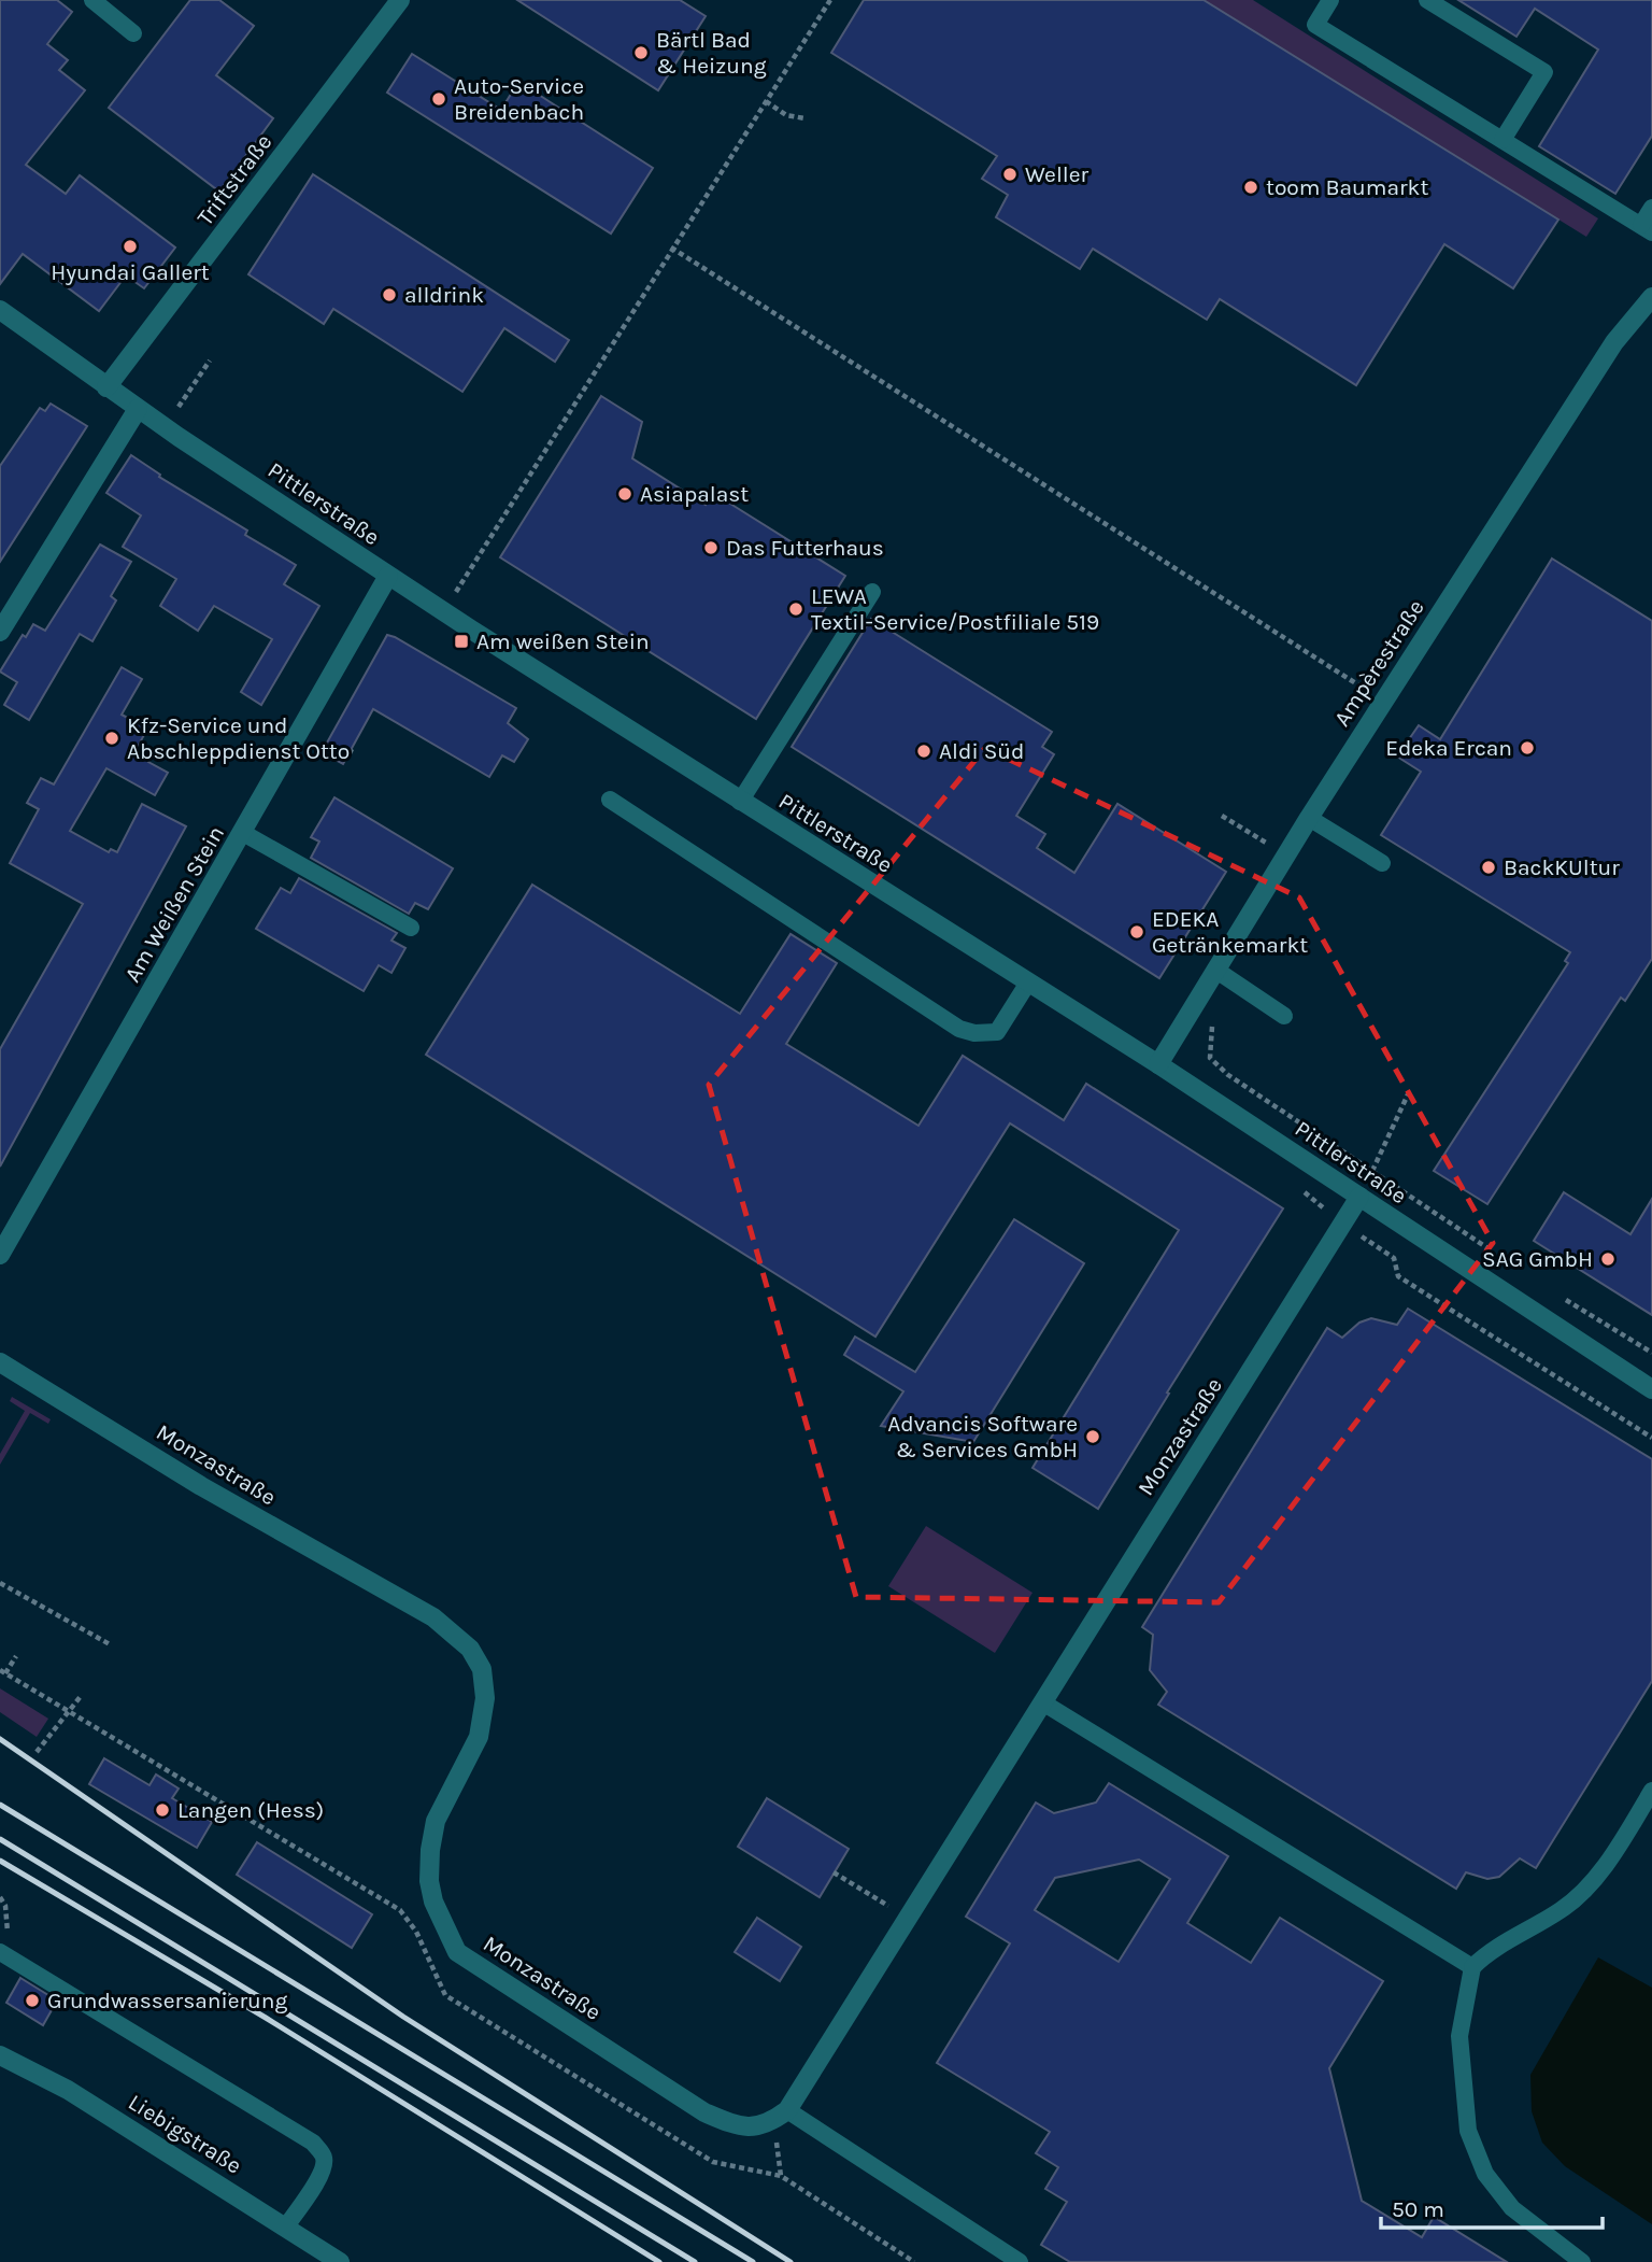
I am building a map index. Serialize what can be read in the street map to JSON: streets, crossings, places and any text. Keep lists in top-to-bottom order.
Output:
{
  "streets": {
    "street": [
      "Triftstraße",
      "Pittlerstraße",
      "Ampèrestraße",
      "Am Weißen Stein",
      "Monzastraße",
      "Liebigstraße"
    ]
  },
  "crossings": [
    ["Triftstraße", "Pittlerstraße"],
    ["Pittlerstraße", "Ampèrestraße"],
    ["Pittlerstraße", "Am Weißen Stein"],
    ["Pittlerstraße", "Monzastraße"]
  ],
  "places": {
    "other": [
      "Bärtl Bad & Heizung",
      "Auto-Service Breidenbach",
      "Weller",
      "toom Baumarkt",
      "Hyundai Gallert",
      "alldrink",
      "Asiapalast",
      "Das Futterhaus",
      "LEWA Textil-Service/Postfiliale 519",
      "Kfz-Service und Abschleppdienst Otto",
      "Edeka Ercan",
      "Aldi Süd",
      "BackKUltur",
      "EDEKA Getränkemarkt",
      "SAG GmbH",
      "Advancis Software & Services GmbH",
      "Langen (Hess)",
      "Grundwassersanierung"
    ],
    "transit": ["Am weißen Stein"]
  },
  "scale_bar": "50 m"
}
